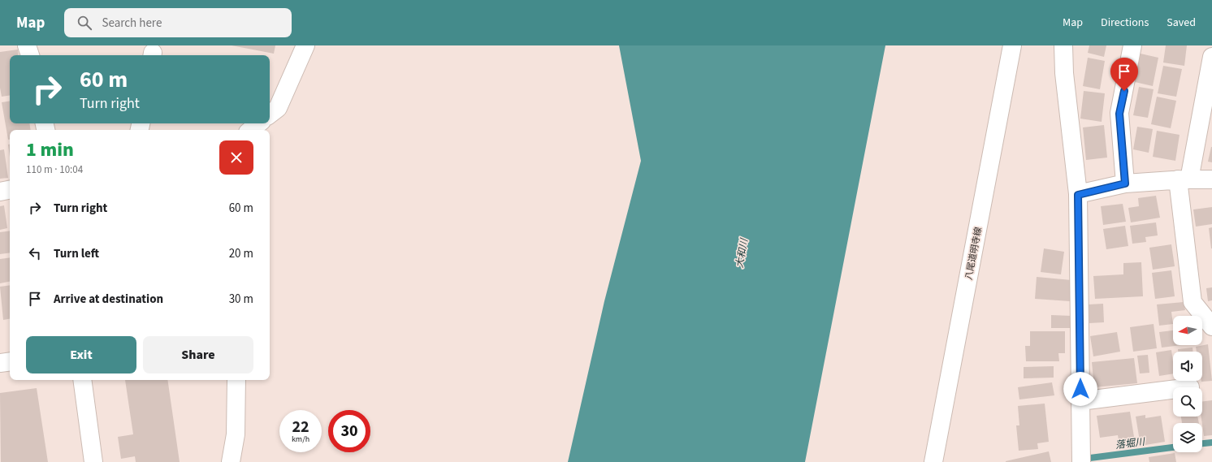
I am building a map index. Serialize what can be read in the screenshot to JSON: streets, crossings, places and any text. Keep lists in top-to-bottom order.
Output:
{
  "streets": {
    "street": ["八尾道明寺線"]
  },
  "water": ["大和川", "落堀川"],
  "north": "left",
  "page": {
    "header": "Map",
    "search": "Search here",
    "nav": ["Map", "Directions", "Saved"],
    "turn": ["60 m", "Turn right"],
    "heading": ["1 min", "110 m · 10:04"],
    "list": [
      {
        "name": "Turn right",
        "value": "60 m"
      },
      {
        "name": "Turn left",
        "value": "20 m"
      },
      {
        "name": "Arrive at destination",
        "value": "30 m"
      }
    ],
    "buttons": ["Exit", "Share"],
    "speed": "22 km/h",
    "limit": "30"
  }
}
